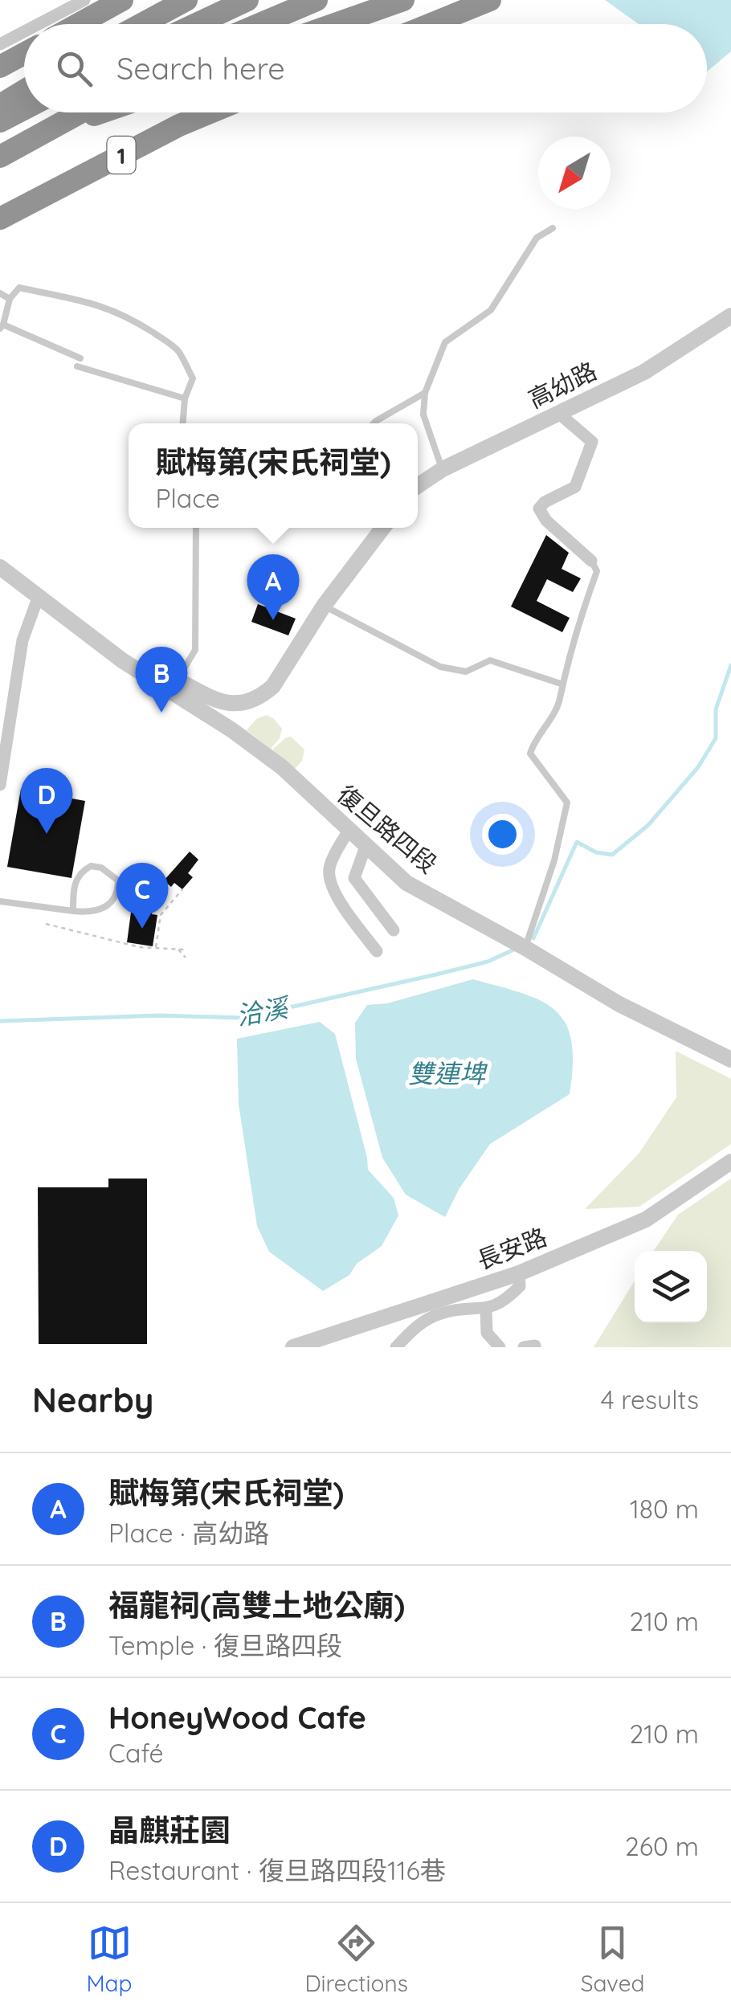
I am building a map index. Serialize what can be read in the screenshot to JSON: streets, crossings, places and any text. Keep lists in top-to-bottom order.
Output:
{
  "streets": {
    "highway": ["1"],
    "street": ["高幼路", "復旦路四段", "長安路"]
  },
  "water": ["洽溪", "雙連埤"],
  "north": "bottom left",
  "page": {
    "search": "Search here",
    "popup": ["賦梅第(宋氏祠堂)", "Place"],
    "pins": [
      "A",
      "B",
      "D",
      "C"
    ],
    "heading": ["Nearby", "4 results"],
    "list": [
      {
        "mark": "A",
        "name": "賦梅第(宋氏祠堂)",
        "note": "Place · 高幼路",
        "value": "180 m"
      },
      {
        "mark": "B",
        "name": "福龍祠(高雙土地公廟)",
        "note": "Temple · 復旦路四段",
        "value": "210 m"
      },
      {
        "mark": "C",
        "name": "HoneyWood Cafe",
        "note": "Café",
        "value": "210 m"
      },
      {
        "mark": "D",
        "name": "晶麒莊園",
        "note": "Restaurant · 復旦路四段116巷",
        "value": "260 m"
      }
    ],
    "nav": ["Map", "Directions", "Saved"]
  }
}
